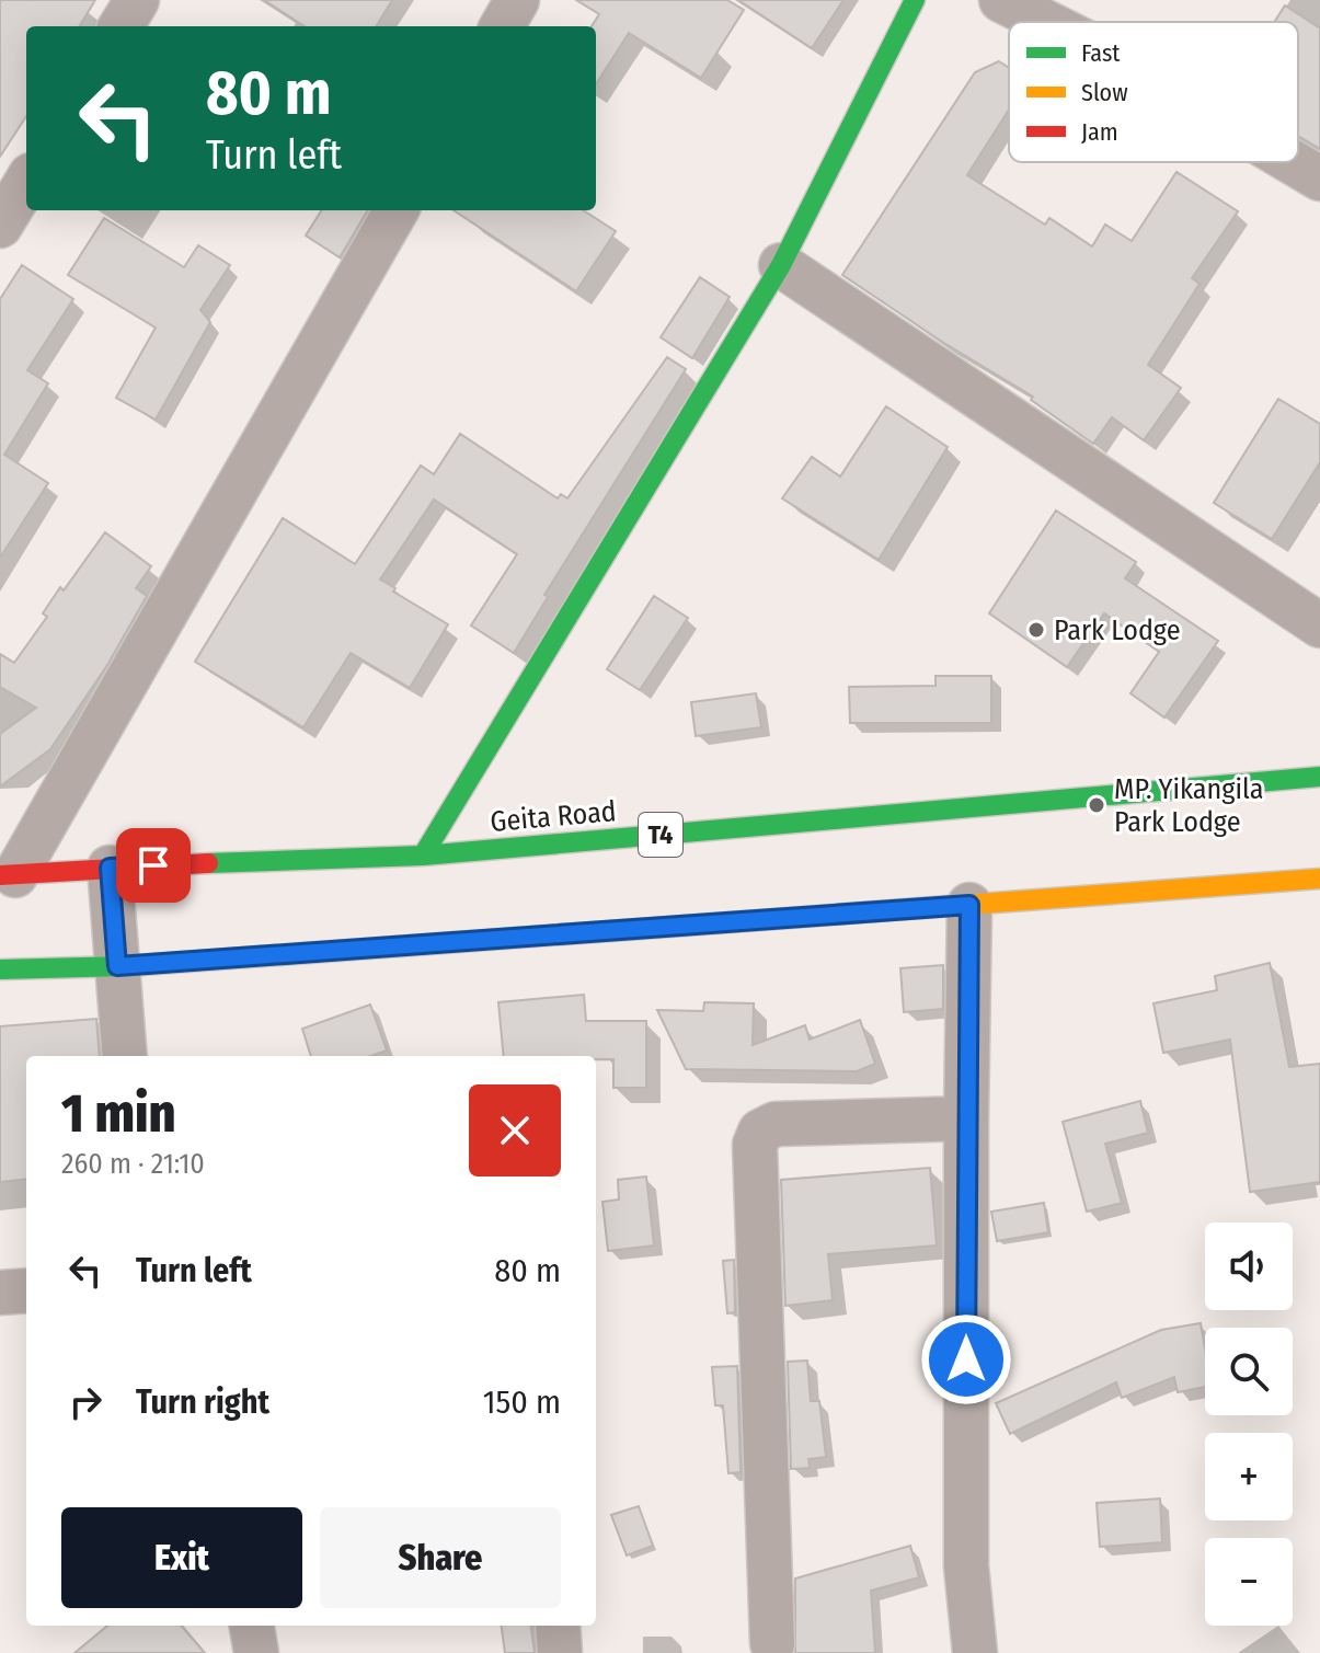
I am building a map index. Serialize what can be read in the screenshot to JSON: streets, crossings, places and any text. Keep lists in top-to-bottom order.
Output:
{
  "streets": {
    "main road": ["Geita Road", "T4"]
  },
  "places": ["Park Lodge", "MP. Yikangila Park Lodge"],
  "legend": ["Fast", "Slow", "Jam"],
  "page": {
    "turn": ["80 m", "Turn left"],
    "heading": ["1 min", "260 m · 21:10"],
    "list": [
      {
        "name": "Turn left",
        "value": "80 m"
      },
      {
        "name": "Turn right",
        "value": "150 m"
      }
    ],
    "map_buttons": ["+", "−"],
    "buttons": ["Exit", "Share"]
  }
}
